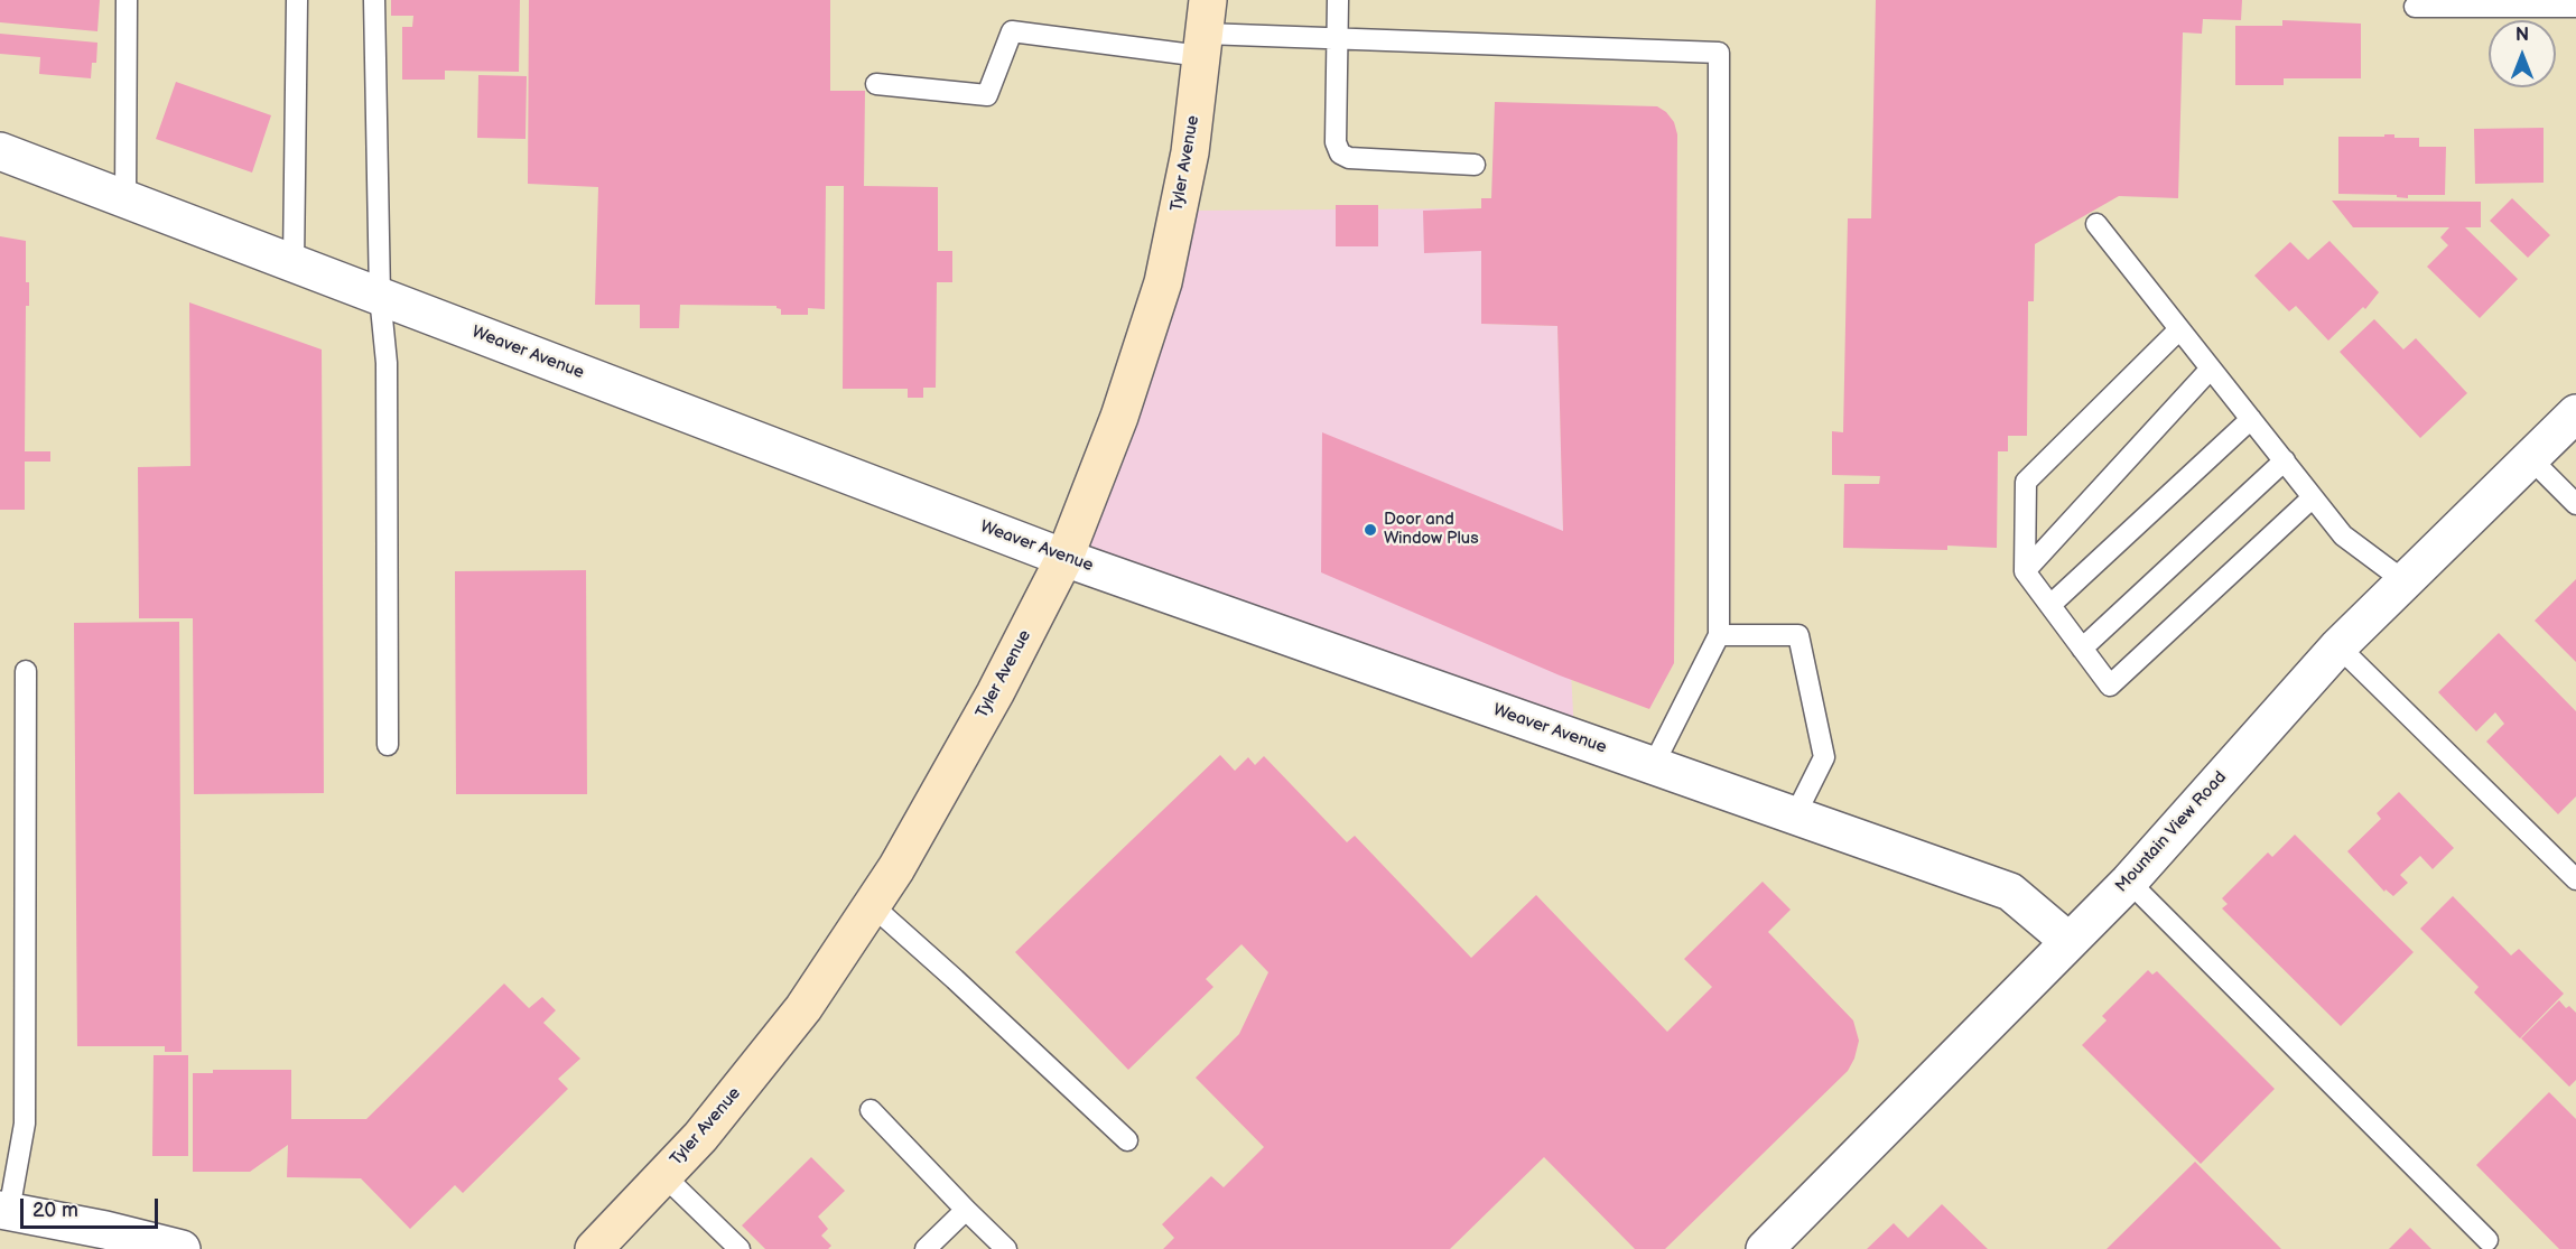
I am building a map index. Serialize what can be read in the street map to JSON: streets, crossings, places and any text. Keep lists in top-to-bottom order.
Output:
{
  "streets": {
    "main road": ["Tyler Avenue"],
    "street": ["Weaver Avenue", "Mountain View Road"]
  },
  "crossings": [
    ["Tyler Avenue", "Weaver Avenue"],
    ["Weaver Avenue", "Mountain View Road"]
  ],
  "places": ["Door and Window Plus"],
  "scale_bar": "20 m",
  "north": "top"
}
